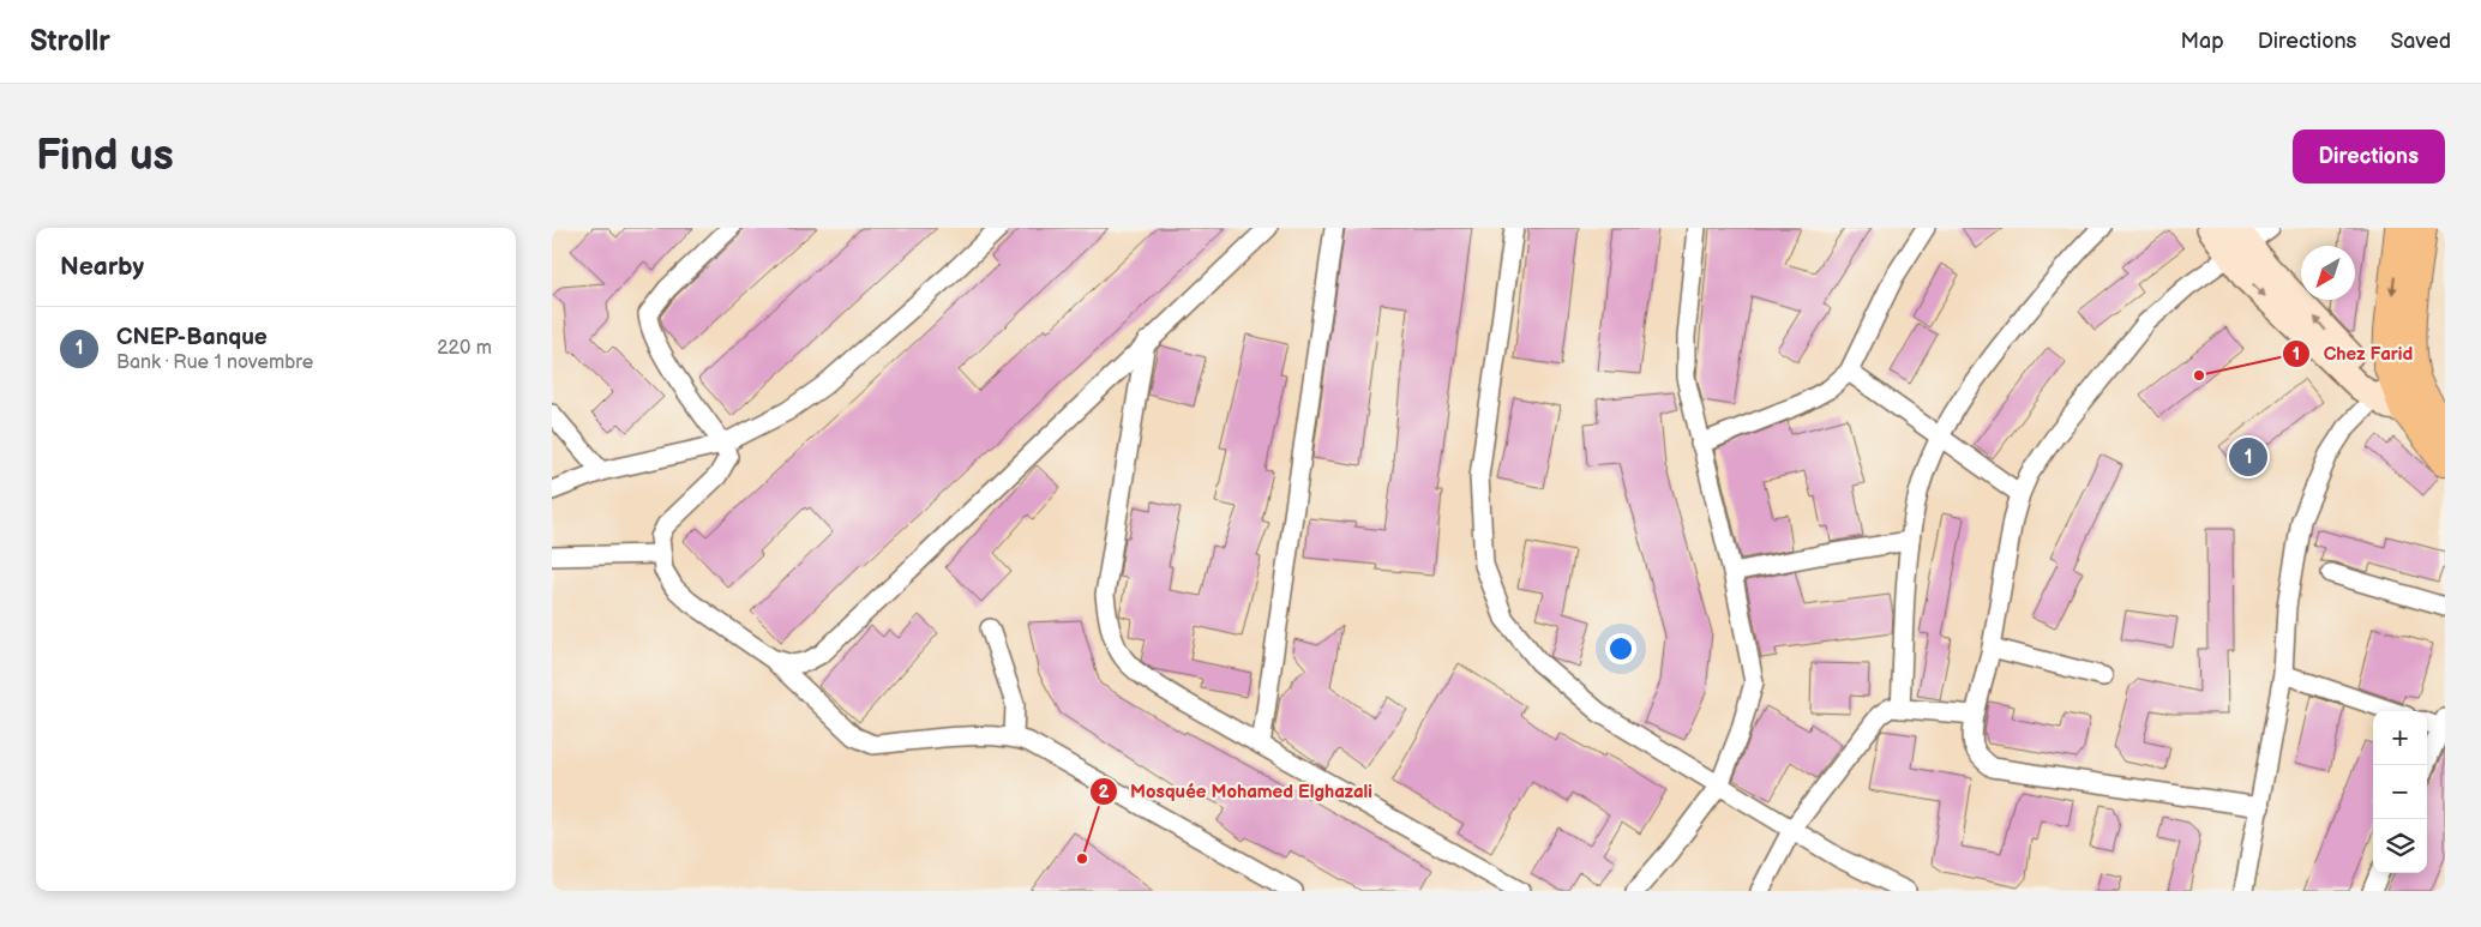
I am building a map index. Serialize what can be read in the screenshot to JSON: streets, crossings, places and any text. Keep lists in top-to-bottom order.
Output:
{
  "places": ["Chez Farid", "Mosquée Mohamed Elghazali"],
  "north": "bottom left",
  "page": {
    "header": "Strollr",
    "nav": ["Map", "Directions", "Saved"],
    "buttons": "Directions",
    "title": "Find us",
    "heading": "Nearby",
    "list": [
      {
        "mark": "1",
        "name": "CNEP-Banque",
        "note": "Bank · Rue 1 novembre",
        "value": "220 m"
      }
    ],
    "pins": "1",
    "map_buttons": ["+", "−"]
  }
}
